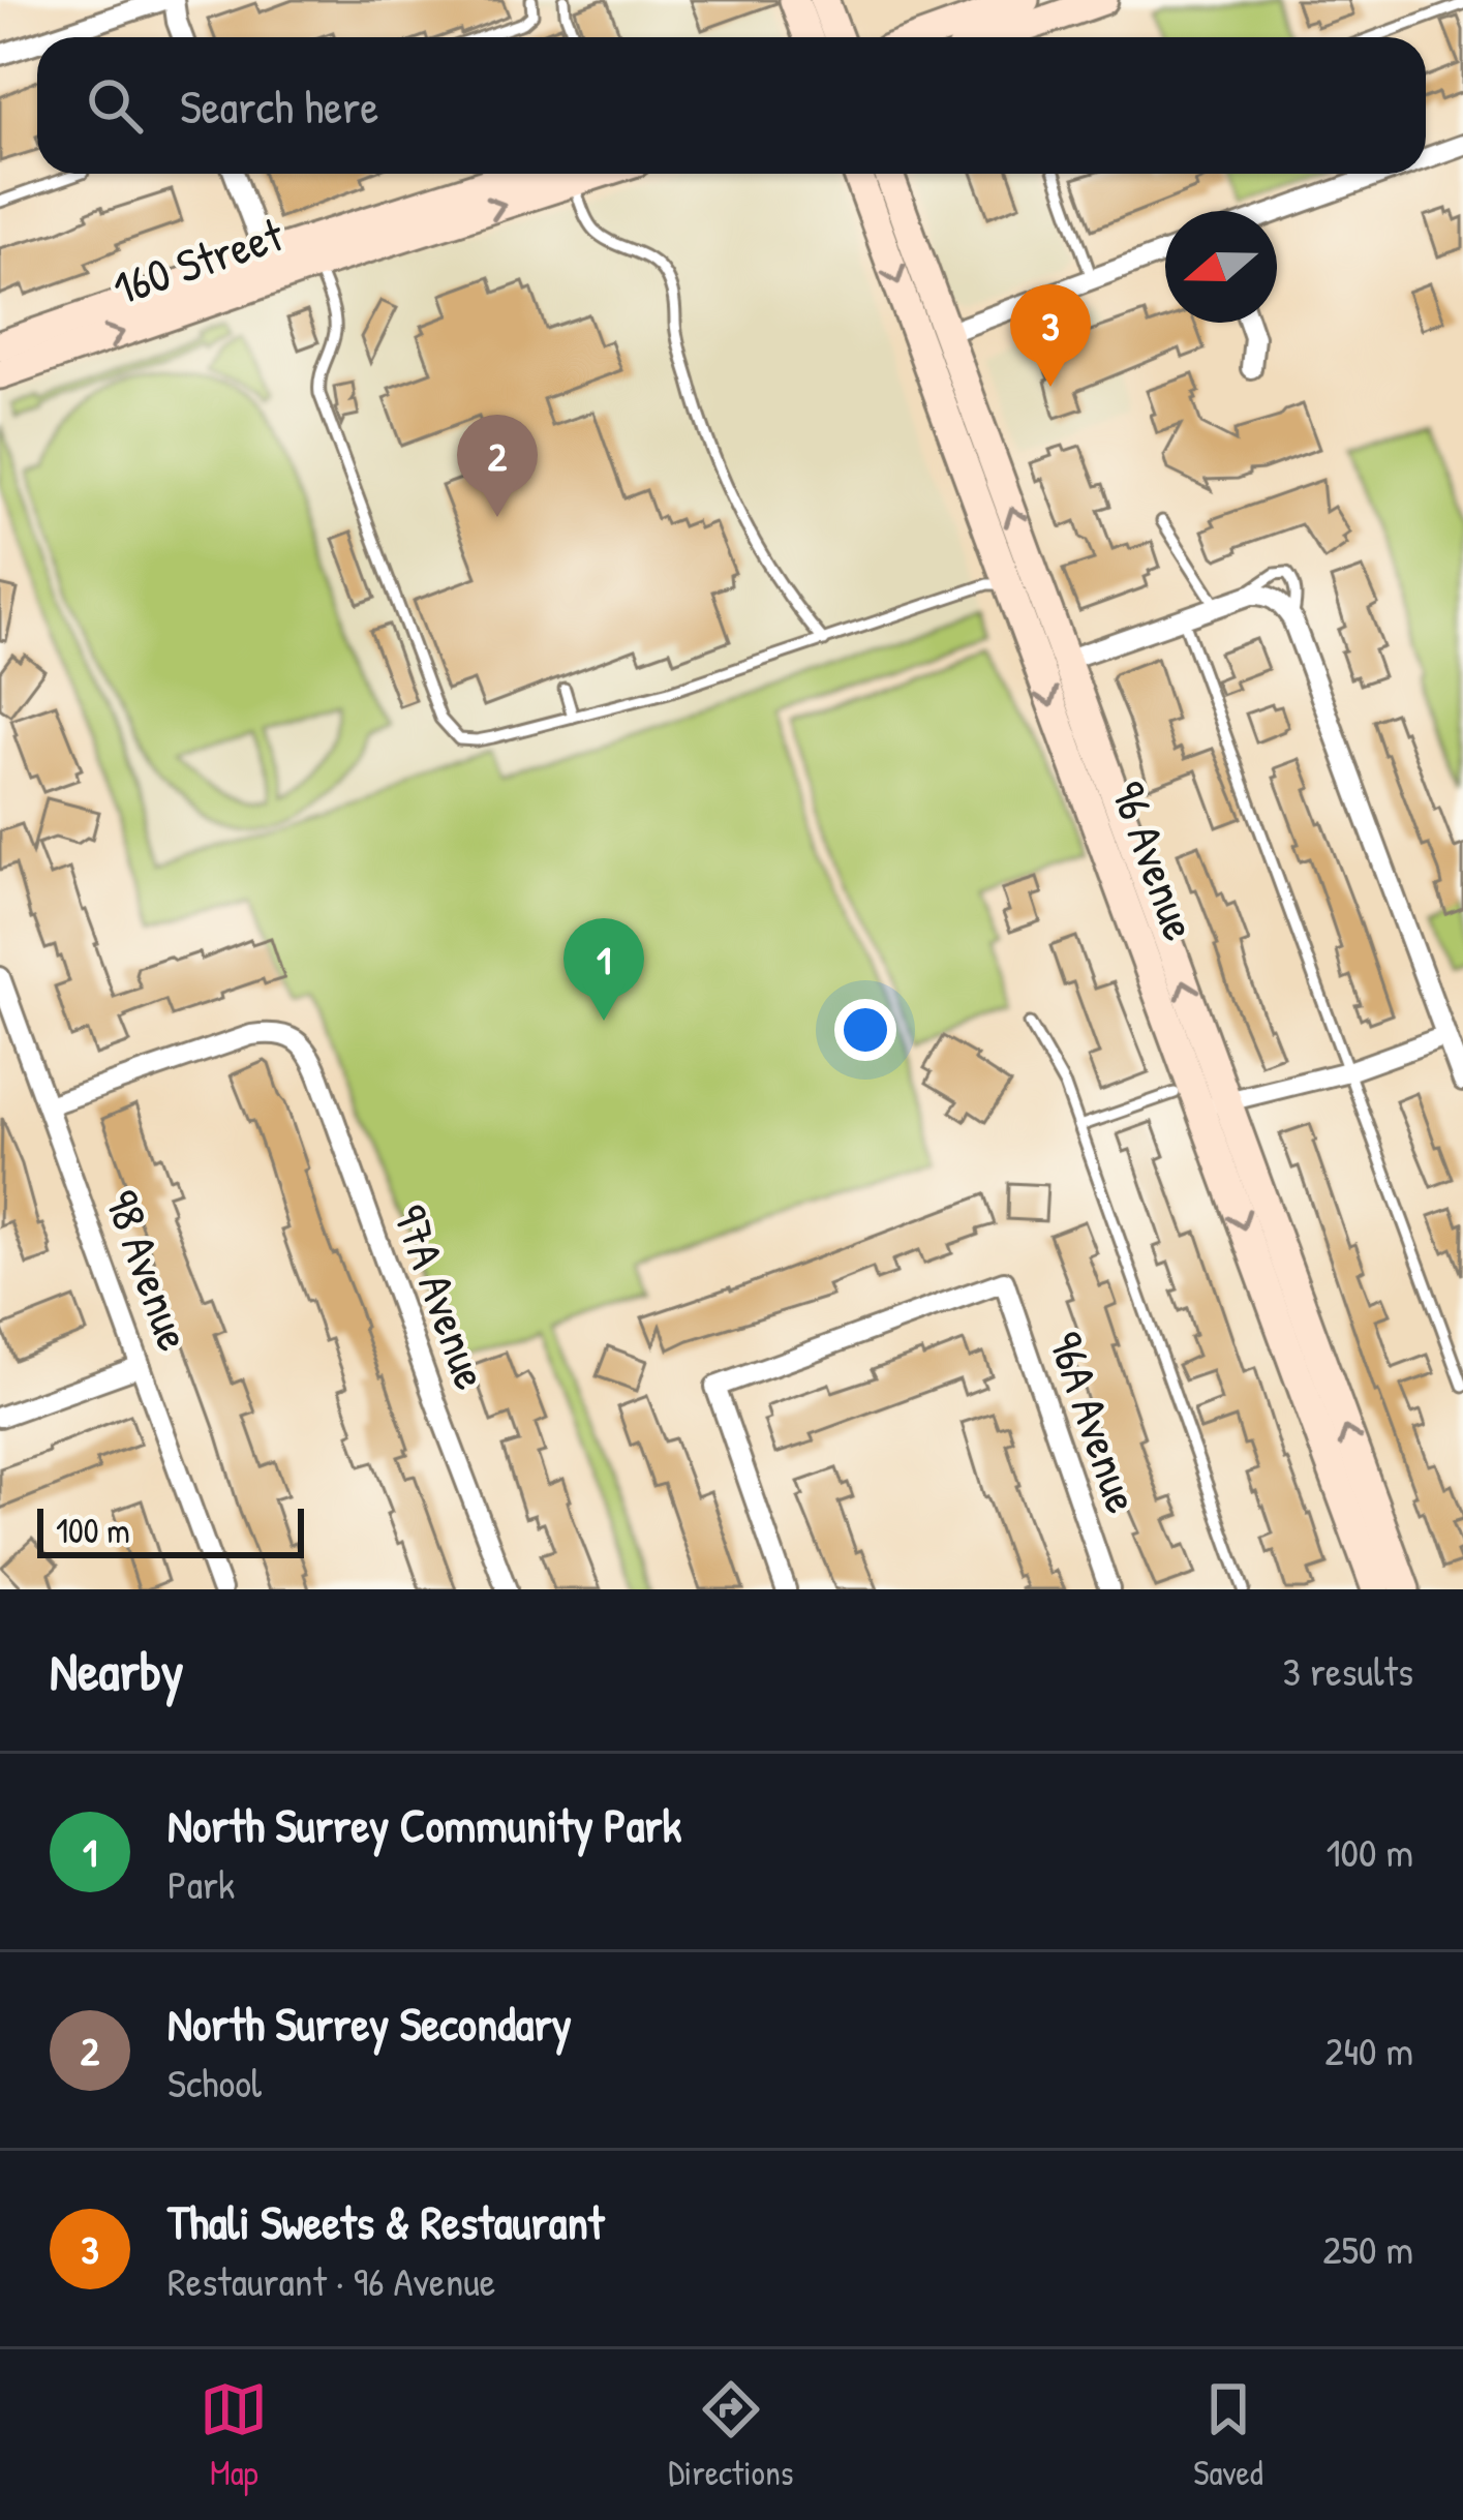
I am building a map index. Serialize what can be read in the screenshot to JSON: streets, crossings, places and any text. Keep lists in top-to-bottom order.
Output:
{
  "streets": {
    "main road": ["160 Street", "96 Avenue"],
    "street": ["98 Avenue", "97A Avenue", "96A Avenue"]
  },
  "crossings": [
    ["98 Avenue", "97A Avenue"]
  ],
  "scale_bar": "100 m",
  "north": "left",
  "page": {
    "search": "Search here",
    "pins": ["3", "2", "1"],
    "scale": "100 m",
    "heading": ["Nearby", "3 results"],
    "list": [
      {
        "mark": "1",
        "name": "North Surrey Community Park",
        "note": "Park",
        "value": "100 m"
      },
      {
        "mark": "2",
        "name": "North Surrey Secondary",
        "note": "School",
        "value": "240 m"
      },
      {
        "mark": "3",
        "name": "Thali Sweets & Restaurant",
        "note": "Restaurant · 96 Avenue",
        "value": "250 m"
      }
    ],
    "nav": ["Map", "Directions", "Saved"]
  }
}
